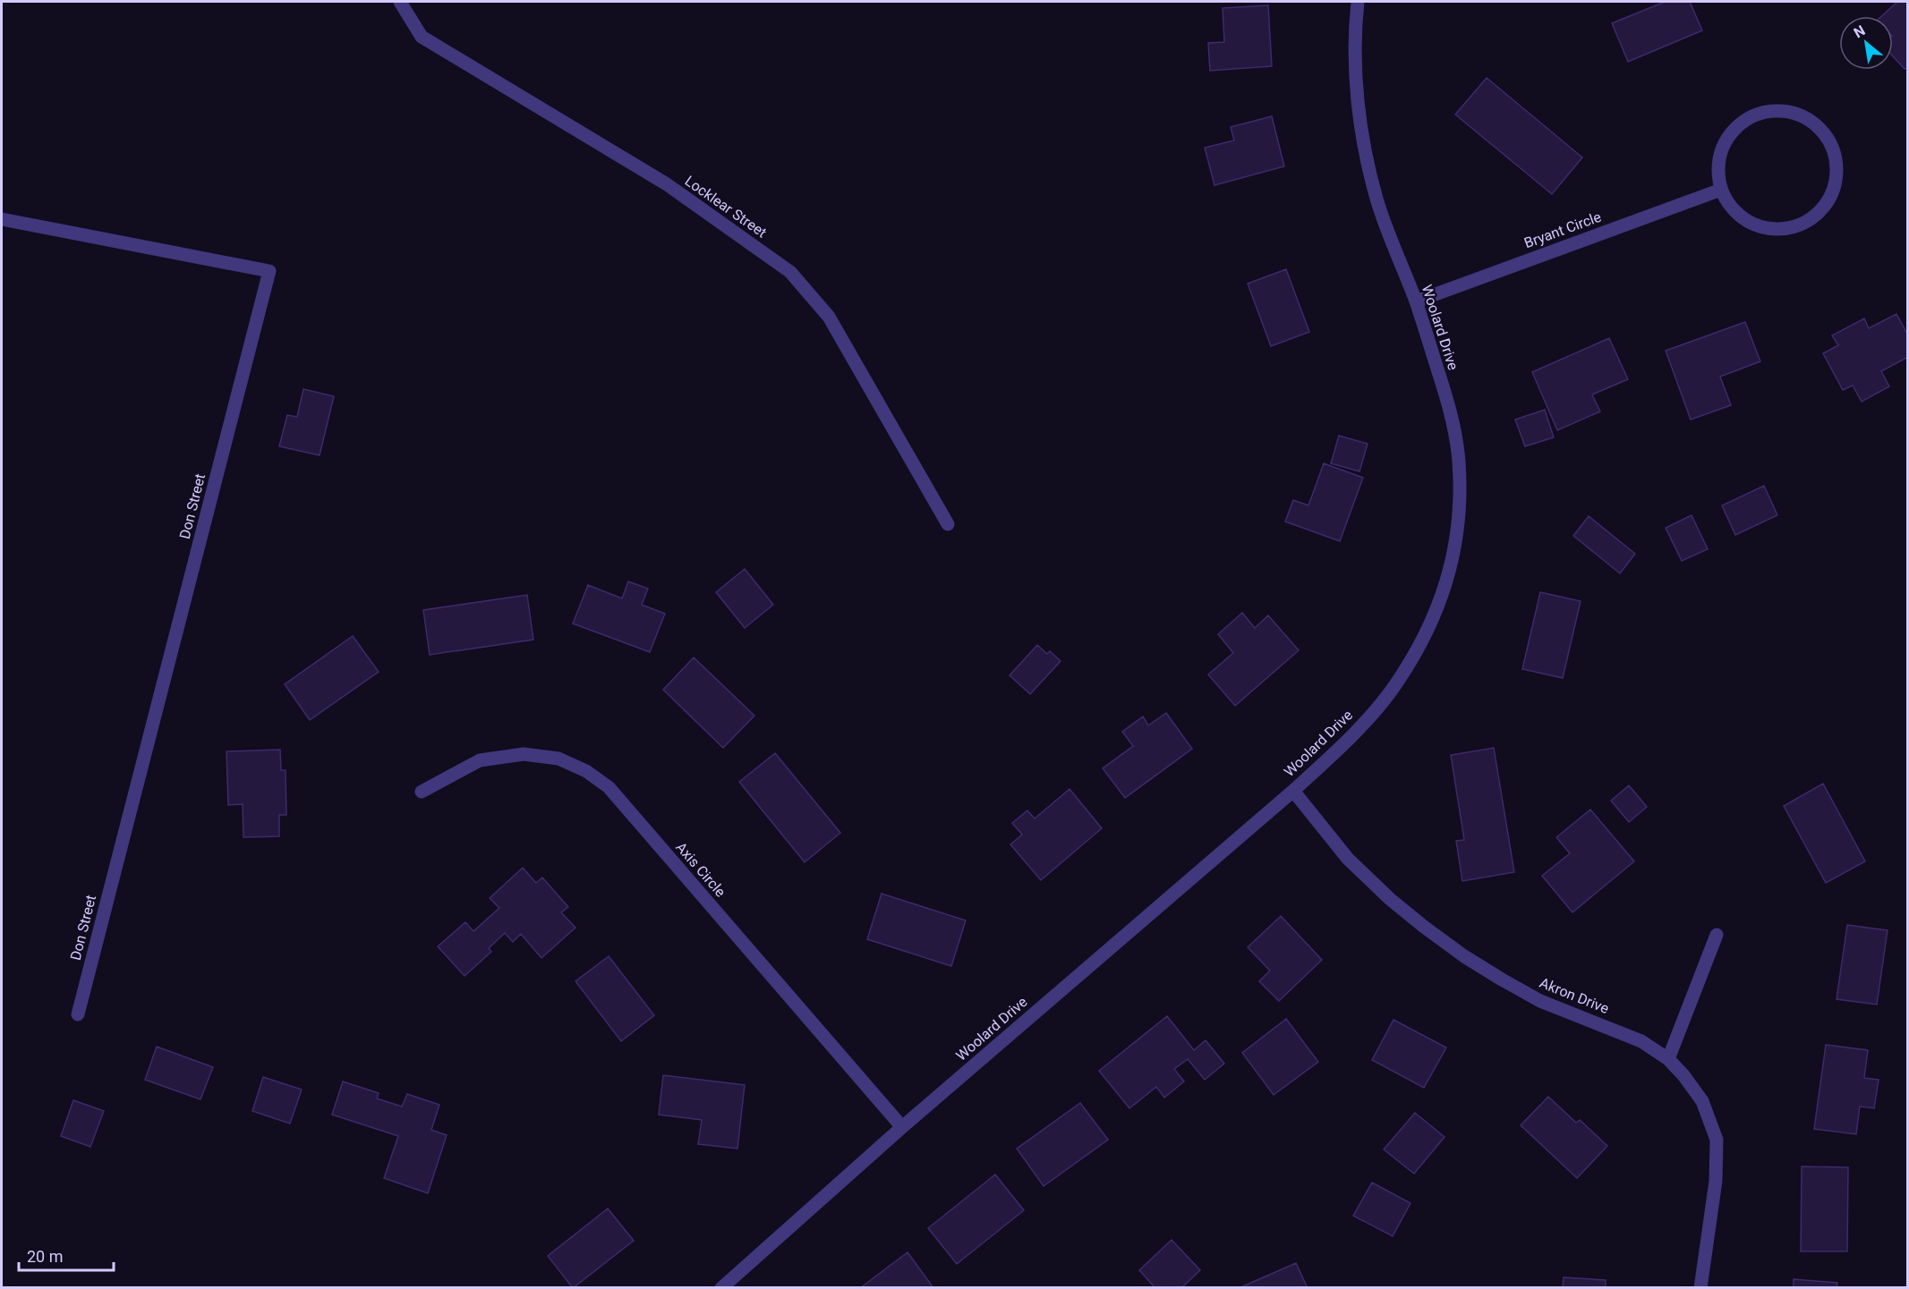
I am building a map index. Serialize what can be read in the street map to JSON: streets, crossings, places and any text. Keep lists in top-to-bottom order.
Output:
{
  "streets": {
    "street": [
      "Locklear Street",
      "Bryant Circle",
      "Woolard Drive",
      "Don Street",
      "Axis Circle",
      "Akron Drive"
    ]
  },
  "crossings": [
    ["Bryant Circle", "Woolard Drive"],
    ["Woolard Drive", "Axis Circle"],
    ["Woolard Drive", "Akron Drive"]
  ],
  "scale_bar": "20 m",
  "north": "top left"
}
